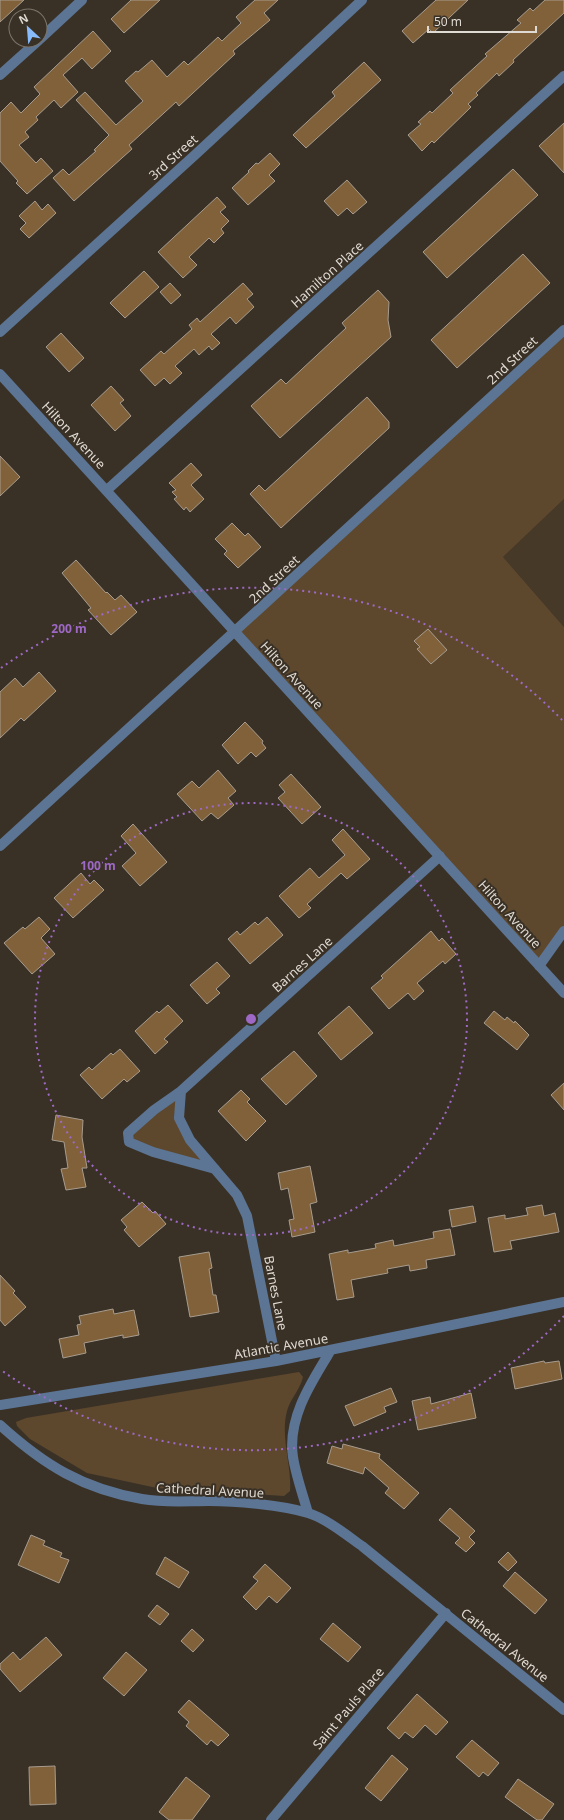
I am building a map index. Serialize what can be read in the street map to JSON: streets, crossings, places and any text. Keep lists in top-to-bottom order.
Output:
{
  "streets": {
    "street": [
      "3rd Street",
      "Hamilton Place",
      "2nd Street",
      "Hilton Avenue",
      "Barnes Lane",
      "Atlantic Avenue",
      "Cathedral Avenue",
      "Saint Pauls Place"
    ]
  },
  "crossings": [
    ["Hamilton Place", "Hilton Avenue"],
    ["2nd Street", "Hilton Avenue"],
    ["Hilton Avenue", "Barnes Lane"],
    ["Barnes Lane", "Atlantic Avenue"],
    ["Cathedral Avenue", "Saint Pauls Place"]
  ],
  "scale_bar": "50 m",
  "north": "top left",
  "rings": ["200 m", "100 m"]
}
